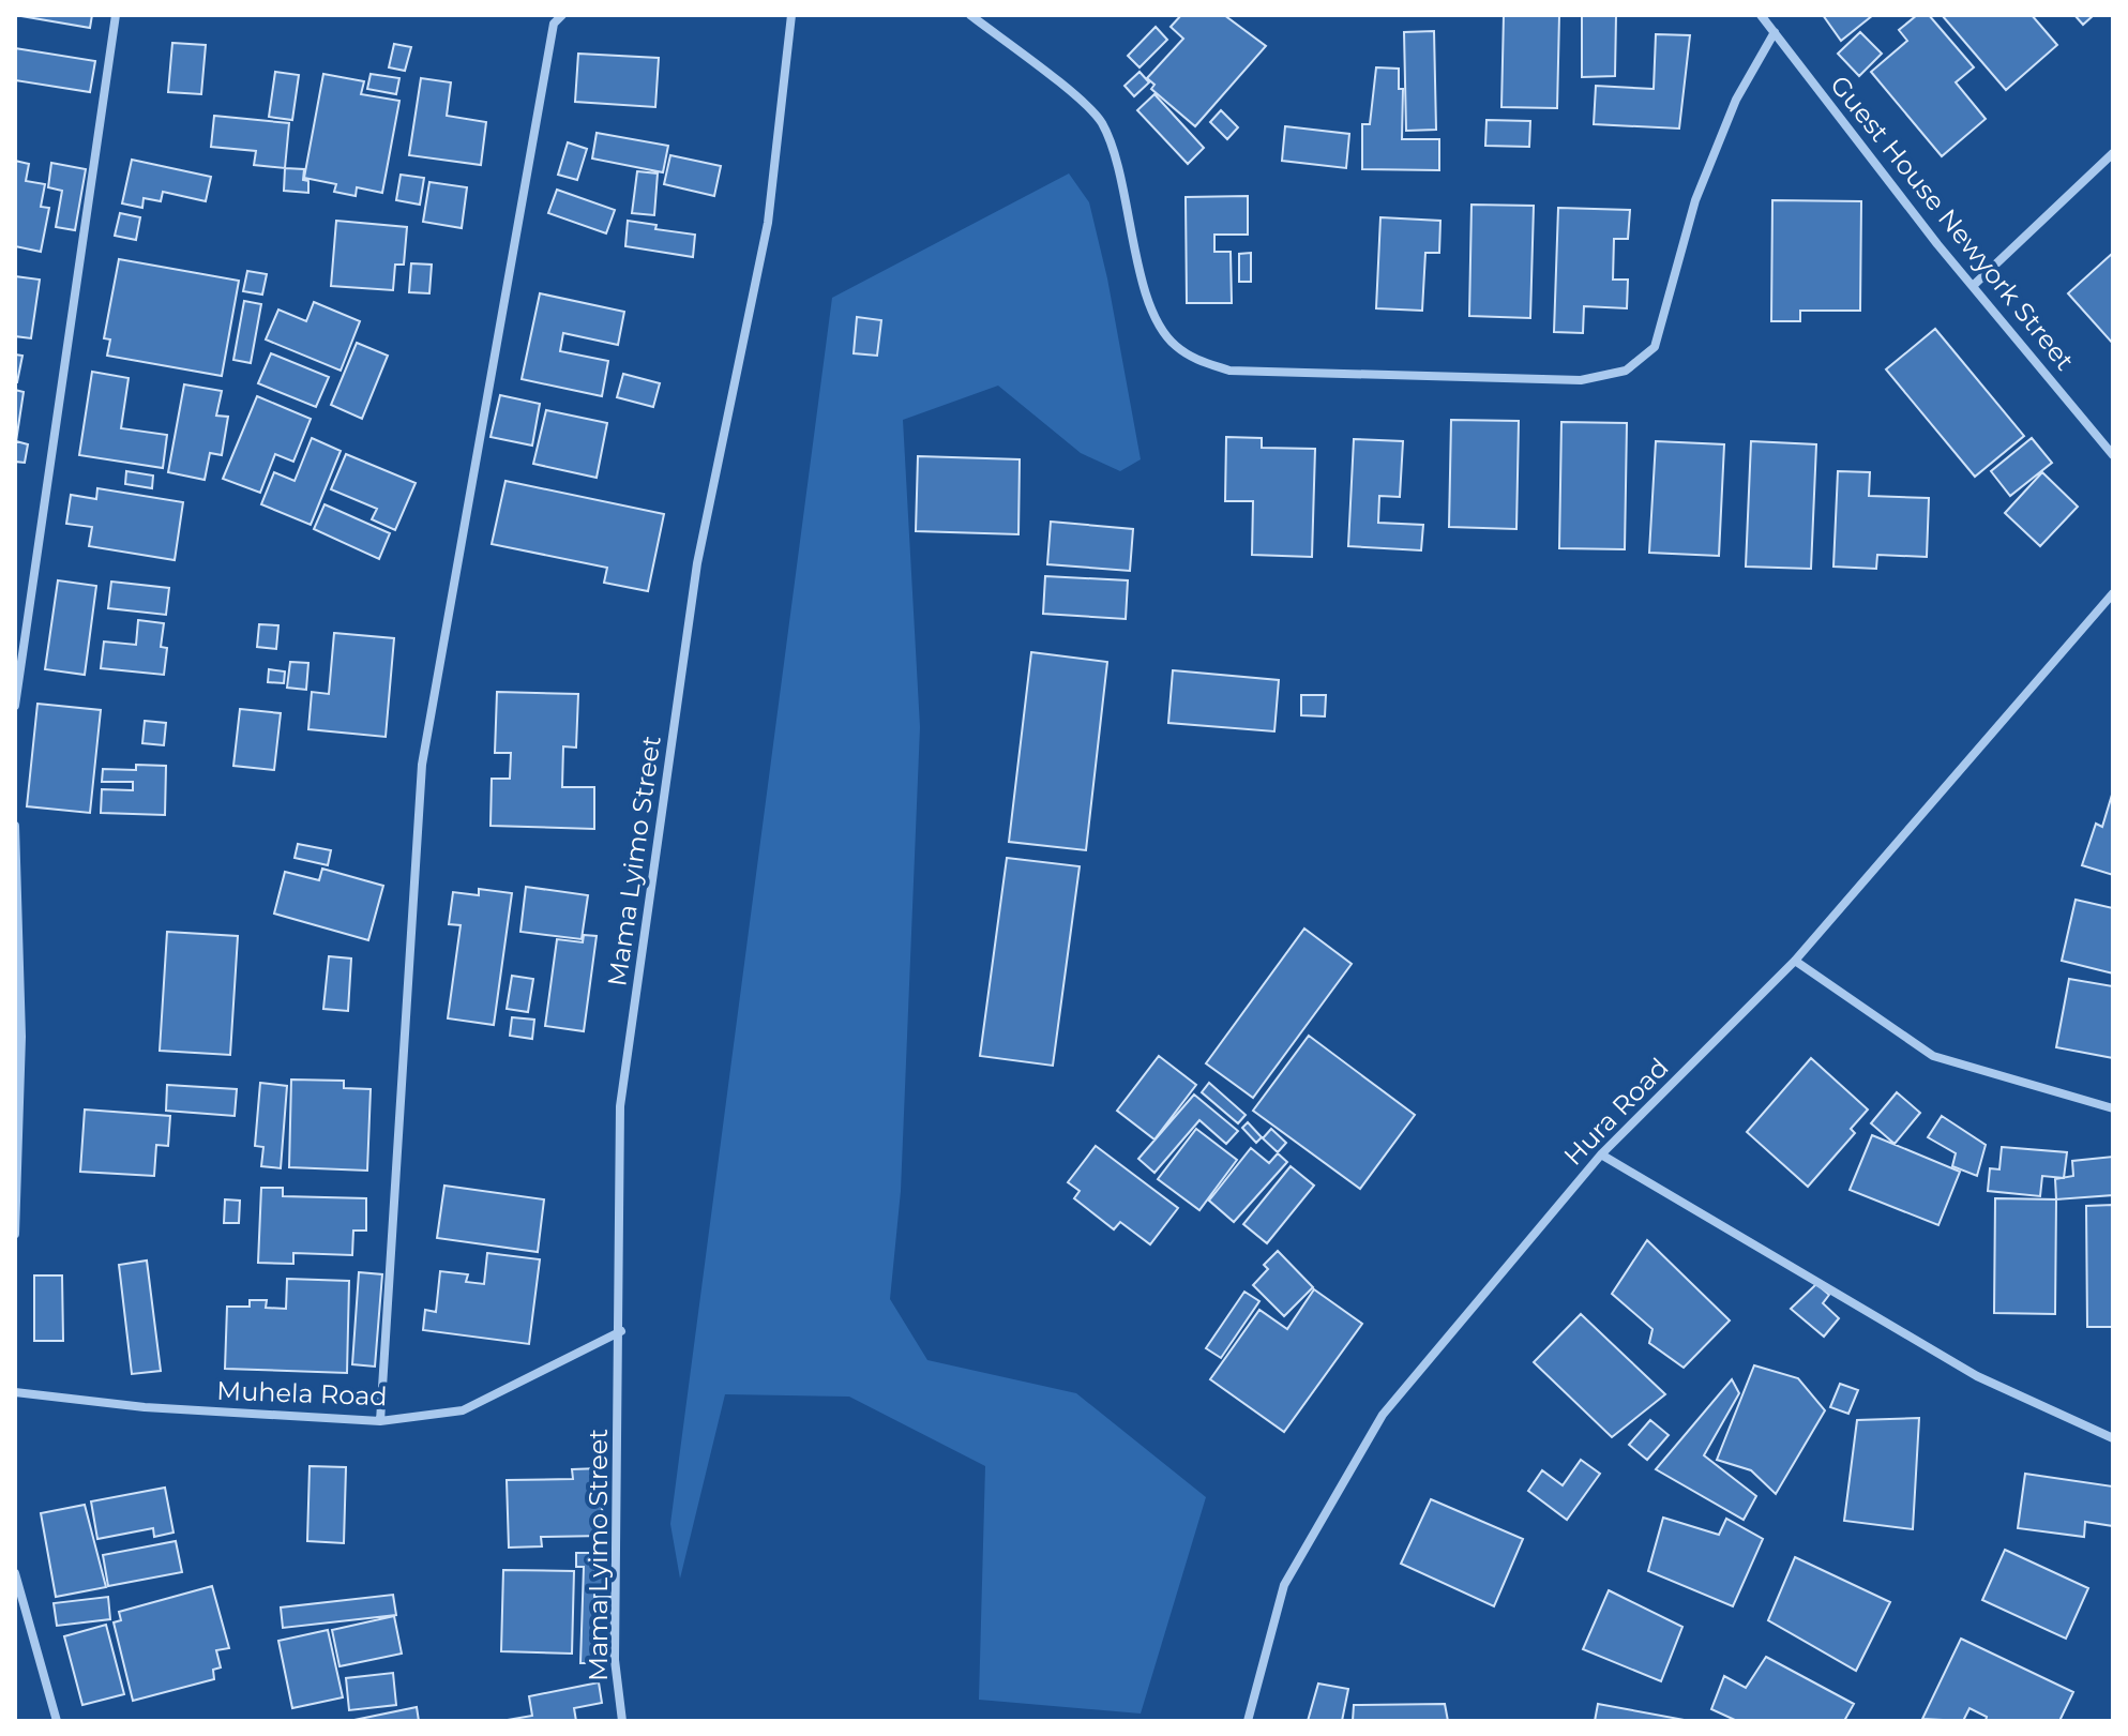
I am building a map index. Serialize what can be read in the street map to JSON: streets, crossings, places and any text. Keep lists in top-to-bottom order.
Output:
{
  "streets": {
    "street": [
      "Guest House Newyork Street",
      "Mama Lyimo Street",
      "Hura Road",
      "Muhela Road"
    ]
  },
  "crossings": [
    ["Mama Lyimo Street", "Muhela Road"]
  ]
}
